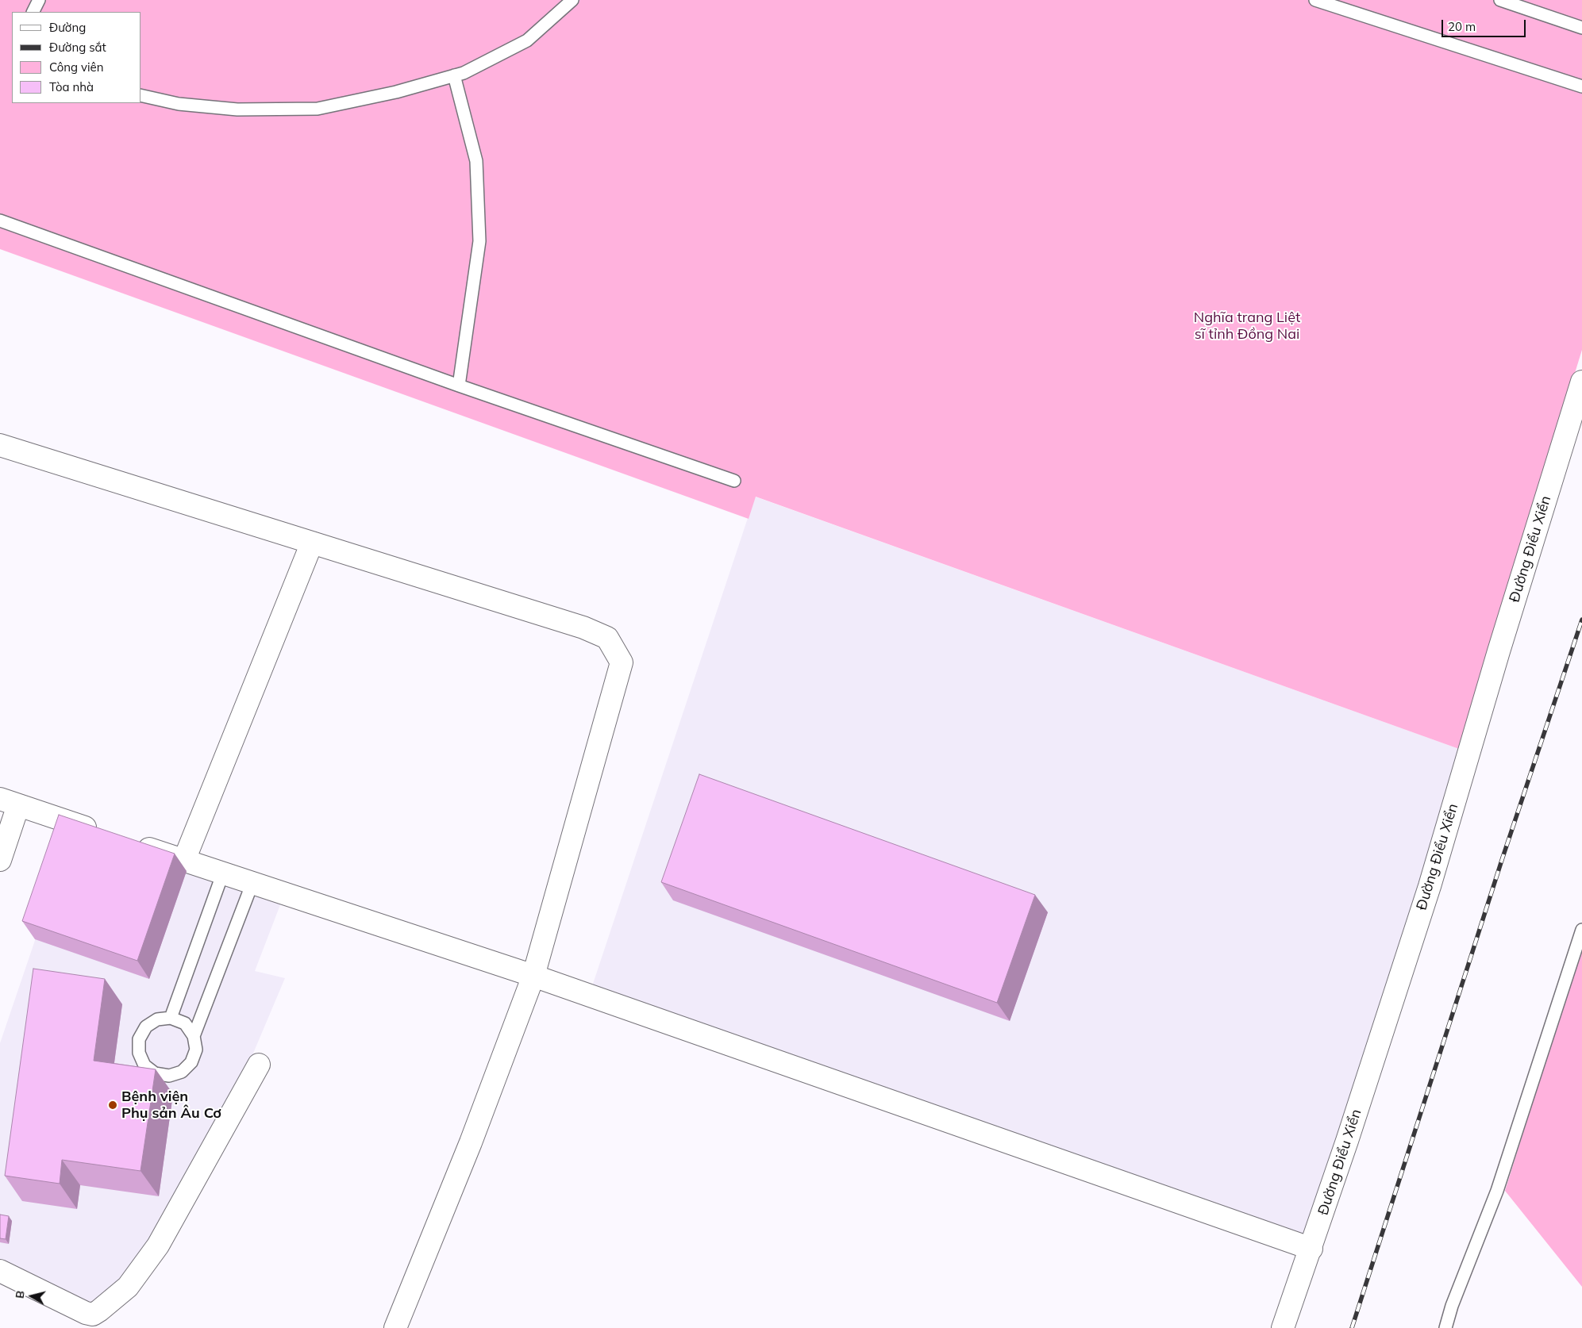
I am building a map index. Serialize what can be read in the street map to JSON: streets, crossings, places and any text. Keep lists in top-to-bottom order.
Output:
{
  "streets": {
    "street": ["Đường Điểu Xiển"]
  },
  "parks": ["Nghĩa trang Liệt sĩ tỉnh Đồng Nai"],
  "places": ["Bệnh viện Phụ sản Âu Cơ"],
  "legend": [
    "Đường",
    "Đường sắt",
    "Công viên",
    "Tòa nhà"
  ],
  "scale_bar": "20 m",
  "north": "left"
}
